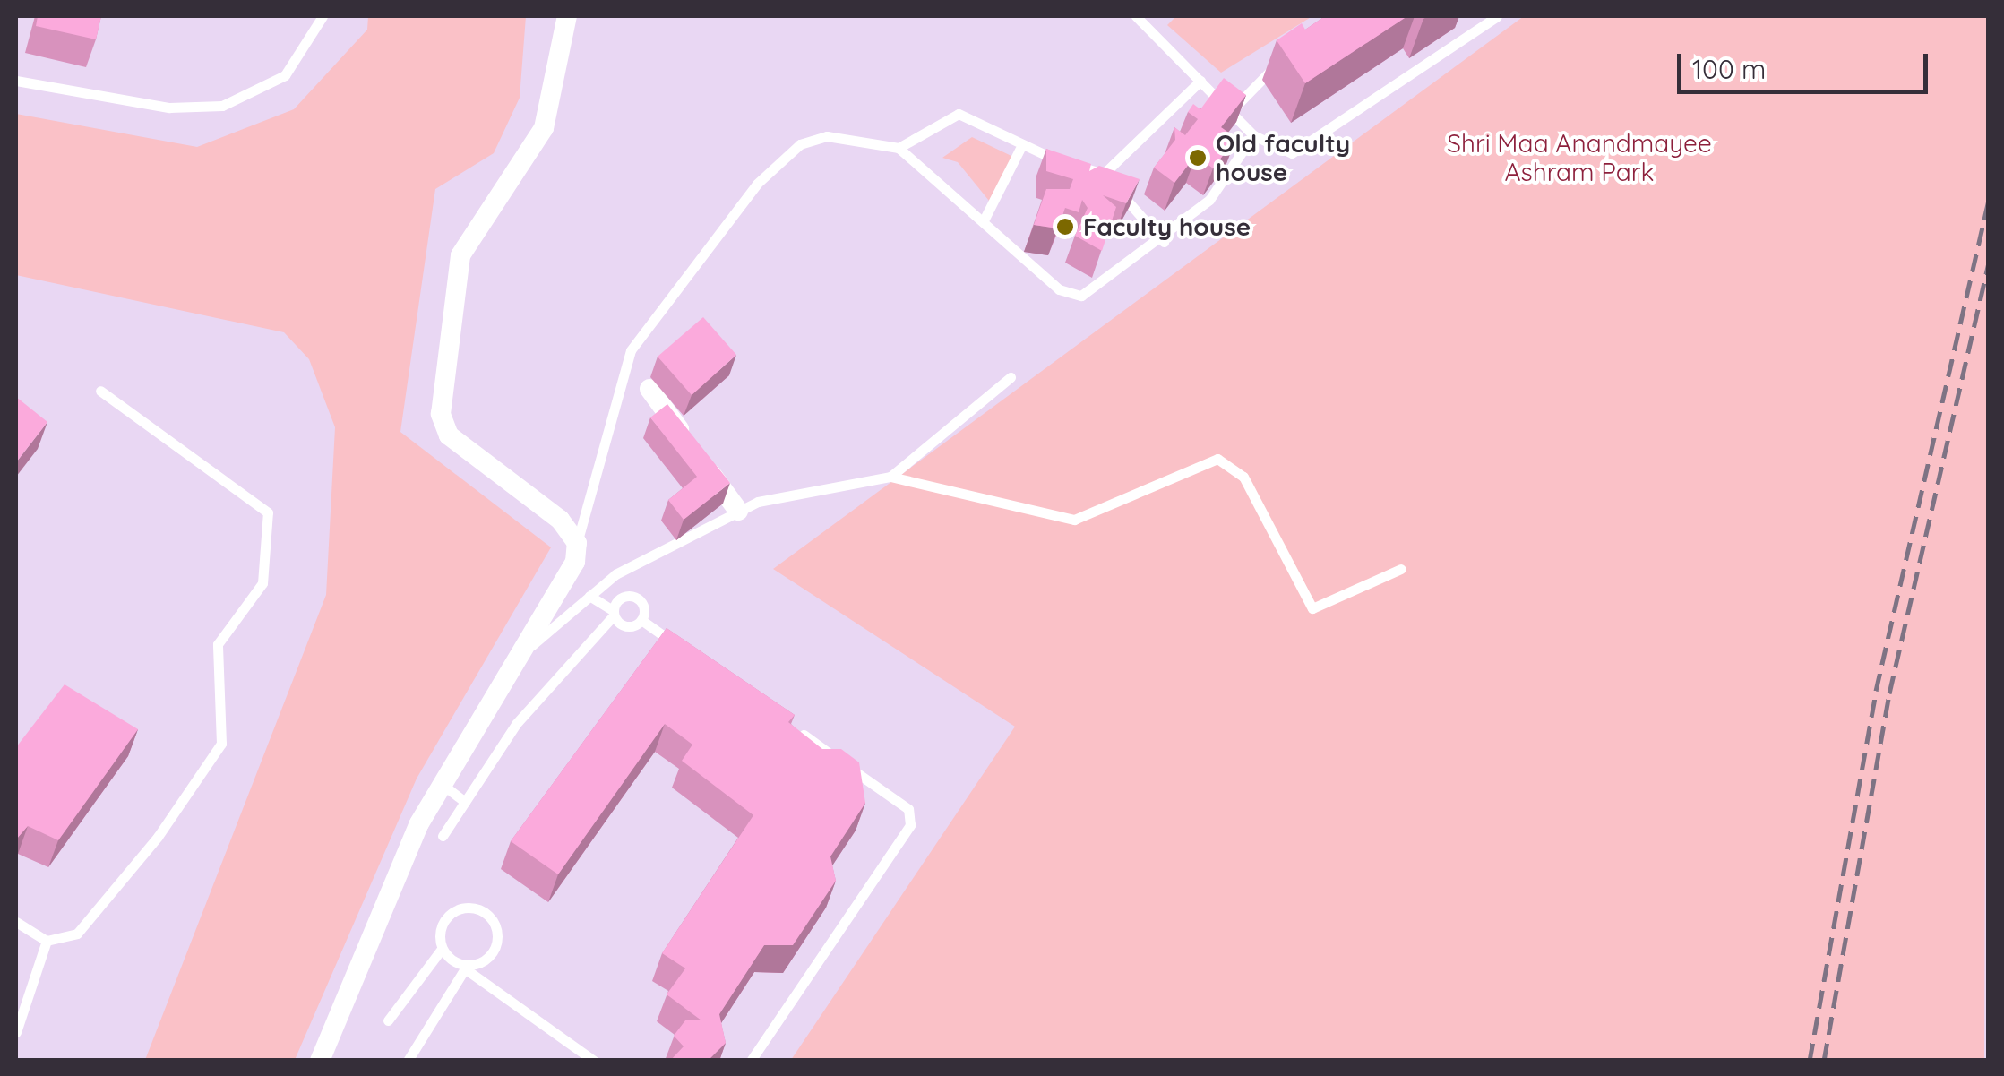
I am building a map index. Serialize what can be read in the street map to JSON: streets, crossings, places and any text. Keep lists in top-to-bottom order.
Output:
{
  "parks": ["Shri Maa Anandmayee Ashram Park"],
  "places": ["Old faculty house", "Faculty house"],
  "scale_bar": "100 m"
}
